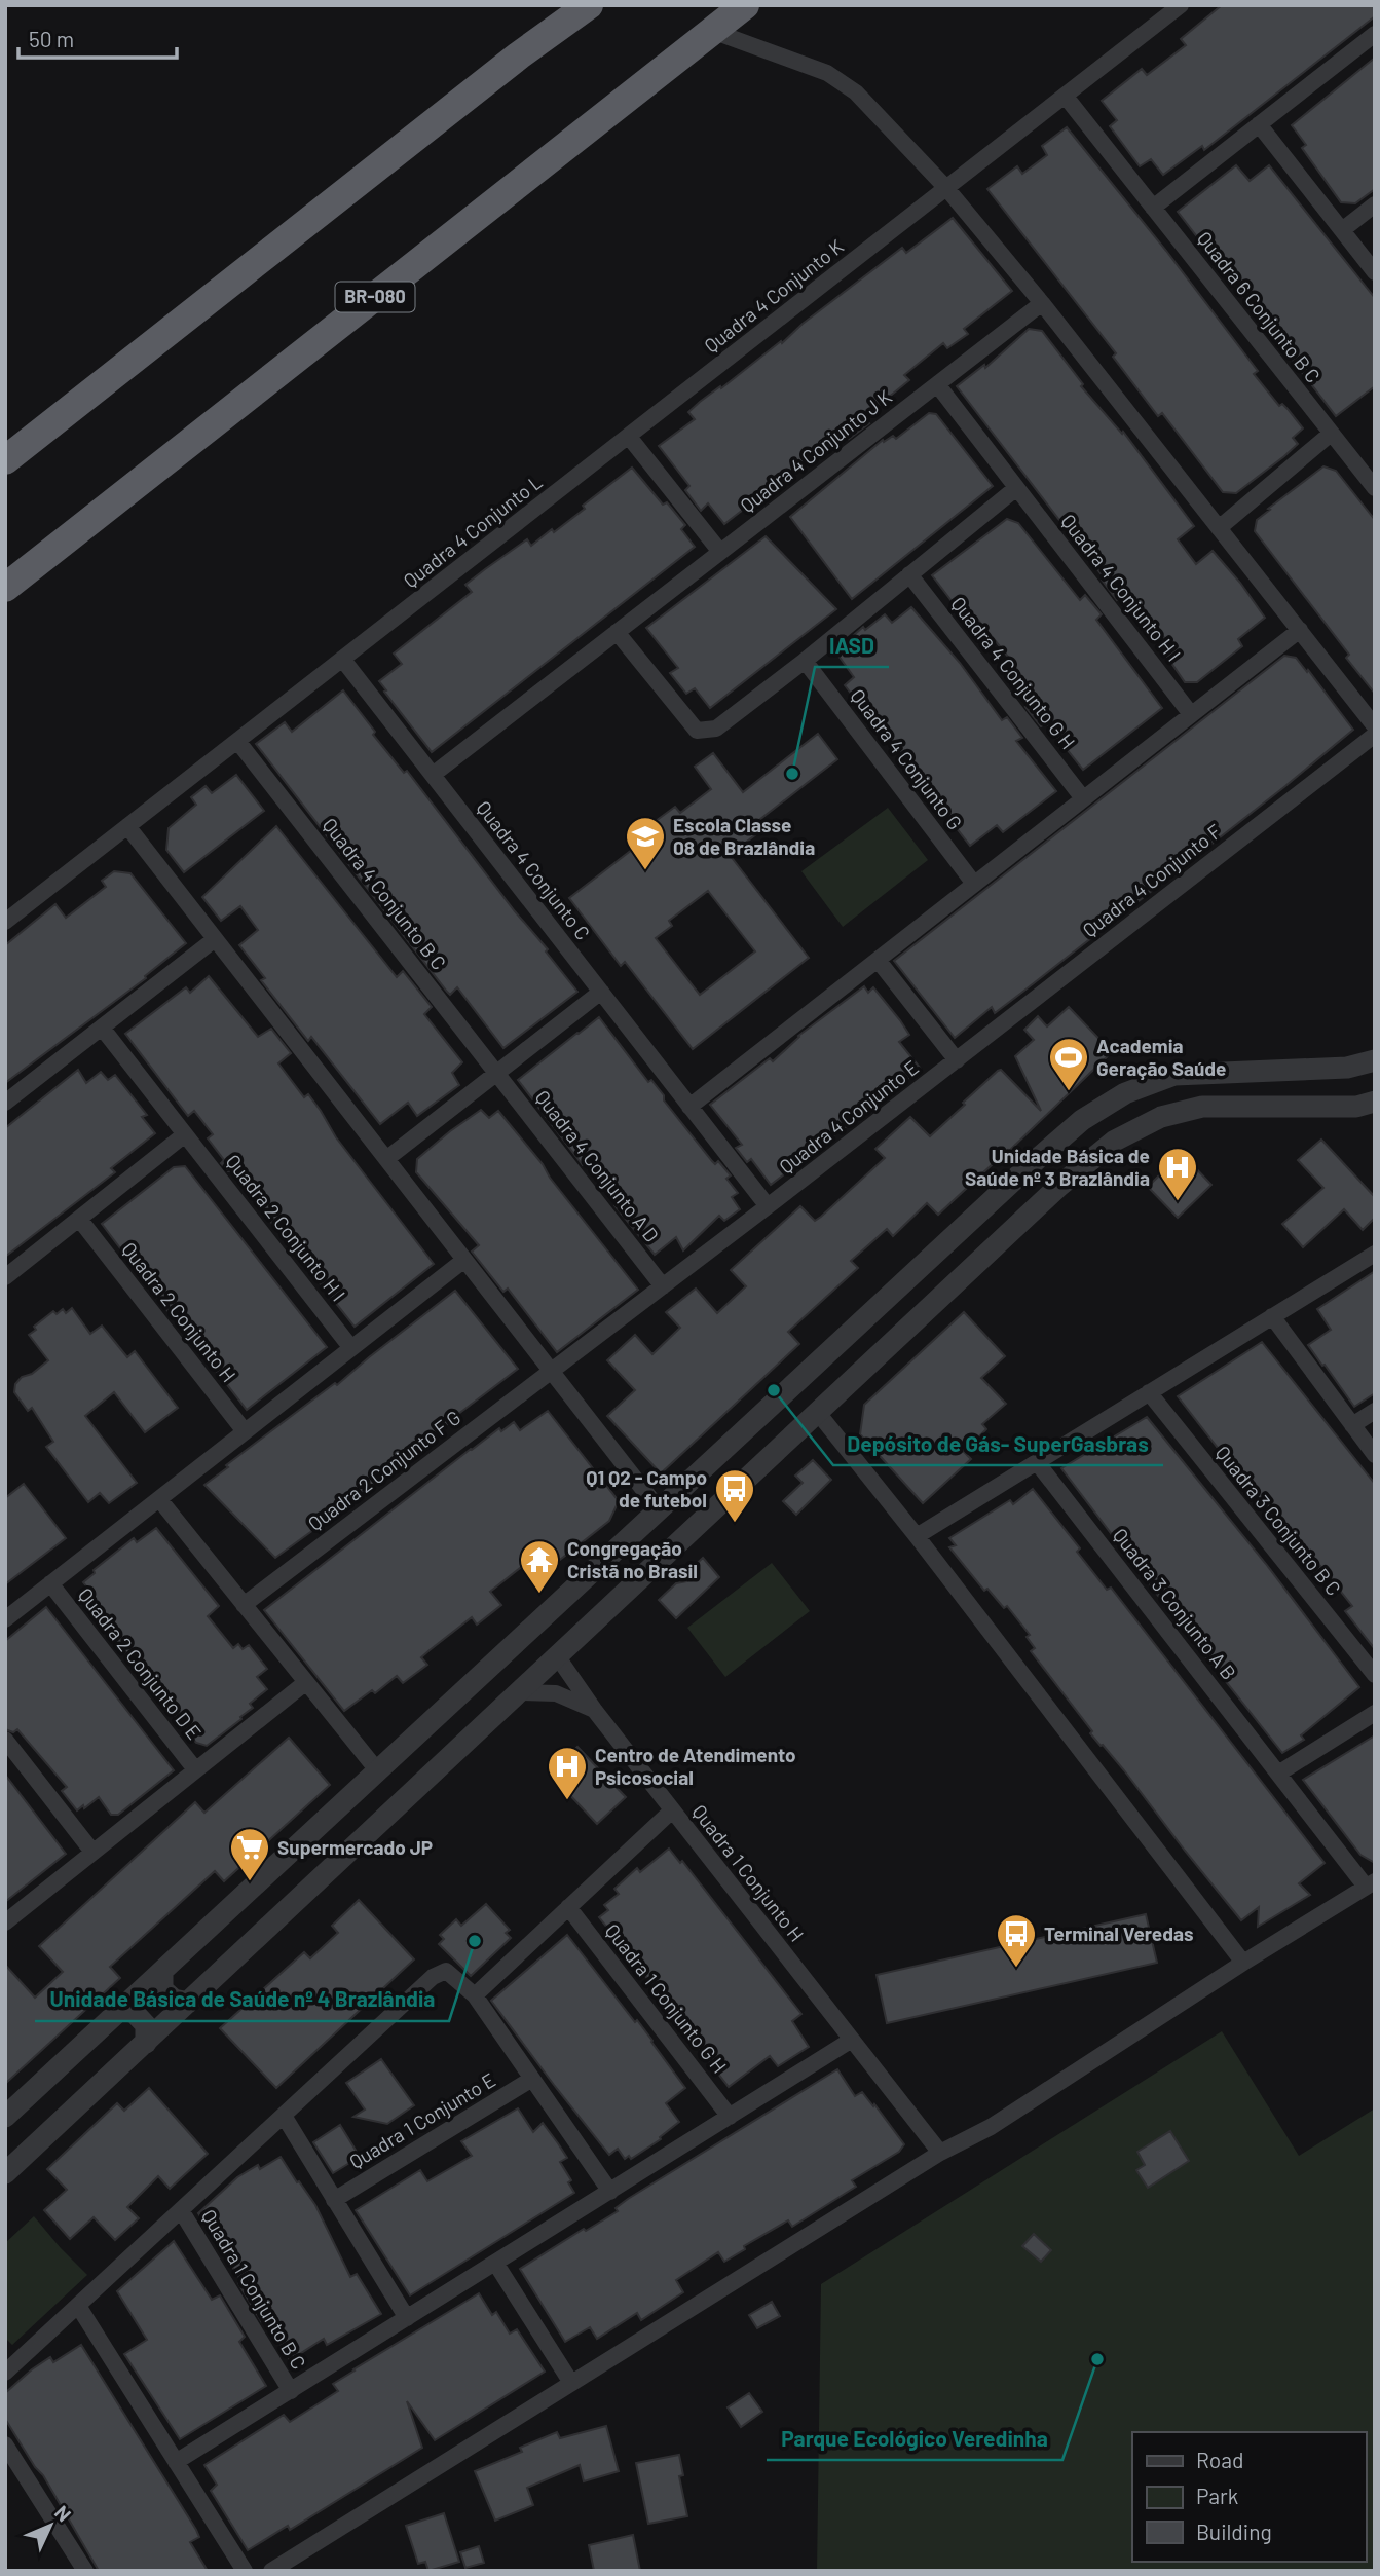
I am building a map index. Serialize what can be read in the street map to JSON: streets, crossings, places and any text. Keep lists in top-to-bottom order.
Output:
{
  "streets": {
    "highway": ["BR-080"],
    "street": [
      "Quadra 4 Conjunto K",
      "Quadra 6 Conjunto B C",
      "Quadra 4 Conjunto J K",
      "Quadra 4 Conjunto L",
      "Quadra 4 Conjunto H I",
      "Quadra 4 Conjunto G H",
      "Quadra 4 Conjunto G",
      "Quadra 4 Conjunto C",
      "Quadra 4 Conjunto F",
      "Quadra 4 Conjunto B C",
      "Quadra 4 Conjunto E",
      "Quadra 4 Conjunto A D",
      "Quadra 2 Conjunto H I",
      "Quadra 2 Conjunto H",
      "Quadra 2 Conjunto F G",
      "Quadra 3 Conjunto B C",
      "Quadra 3 Conjunto A B",
      "Quadra 2 Conjunto D E",
      "Quadra 1 Conjunto H",
      "Quadra 1 Conjunto G H",
      "Quadra 1 Conjunto E",
      "Quadra 1 Conjunto B C"
    ]
  },
  "crossings": [
    ["Quadra 4 Conjunto K", "Quadra 6 Conjunto B C"],
    ["Quadra 4 Conjunto K", "Quadra 4 Conjunto L"],
    ["Quadra 4 Conjunto J K", "Quadra 4 Conjunto H I"],
    ["Quadra 4 Conjunto L", "Quadra 4 Conjunto C"],
    ["Quadra 4 Conjunto C", "Quadra 4 Conjunto E"],
    ["Quadra 4 Conjunto F", "Quadra 4 Conjunto E"],
    ["Quadra 4 Conjunto B C", "Quadra 4 Conjunto A D"],
    ["Quadra 4 Conjunto E", "Quadra 4 Conjunto A D"],
    ["Quadra 4 Conjunto E", "Quadra 2 Conjunto F G"],
    ["Quadra 4 Conjunto A D", "Quadra 2 Conjunto F G"],
    ["Quadra 1 Conjunto H", "Quadra 1 Conjunto G H"]
  ],
  "places": {
    "other": [
      "IASD",
      "Depósito de Gás- SuperGasbras",
      "Unidade Básica de Saúde nº 4 Brazlândia",
      "Parque Ecológico Veredinha"
    ],
    "school or university": ["Escola Classe 08 de Brazlândia"],
    "sports": ["Academia Geração Saúde"],
    "hospital": ["Unidade Básica de Saúde nº 3 Brazlândia", "Centro de Atendimento Psicosocial"],
    "bus stop": ["Q1 Q2 - Campo de futebol", "Terminal Veredas"],
    "temple": ["Congregação Cristã no Brasil"],
    "supermarket": ["Supermercado JP"]
  },
  "legend": ["Road", "Park", "Building"],
  "scale_bar": "50 m",
  "north": "top right"
}
